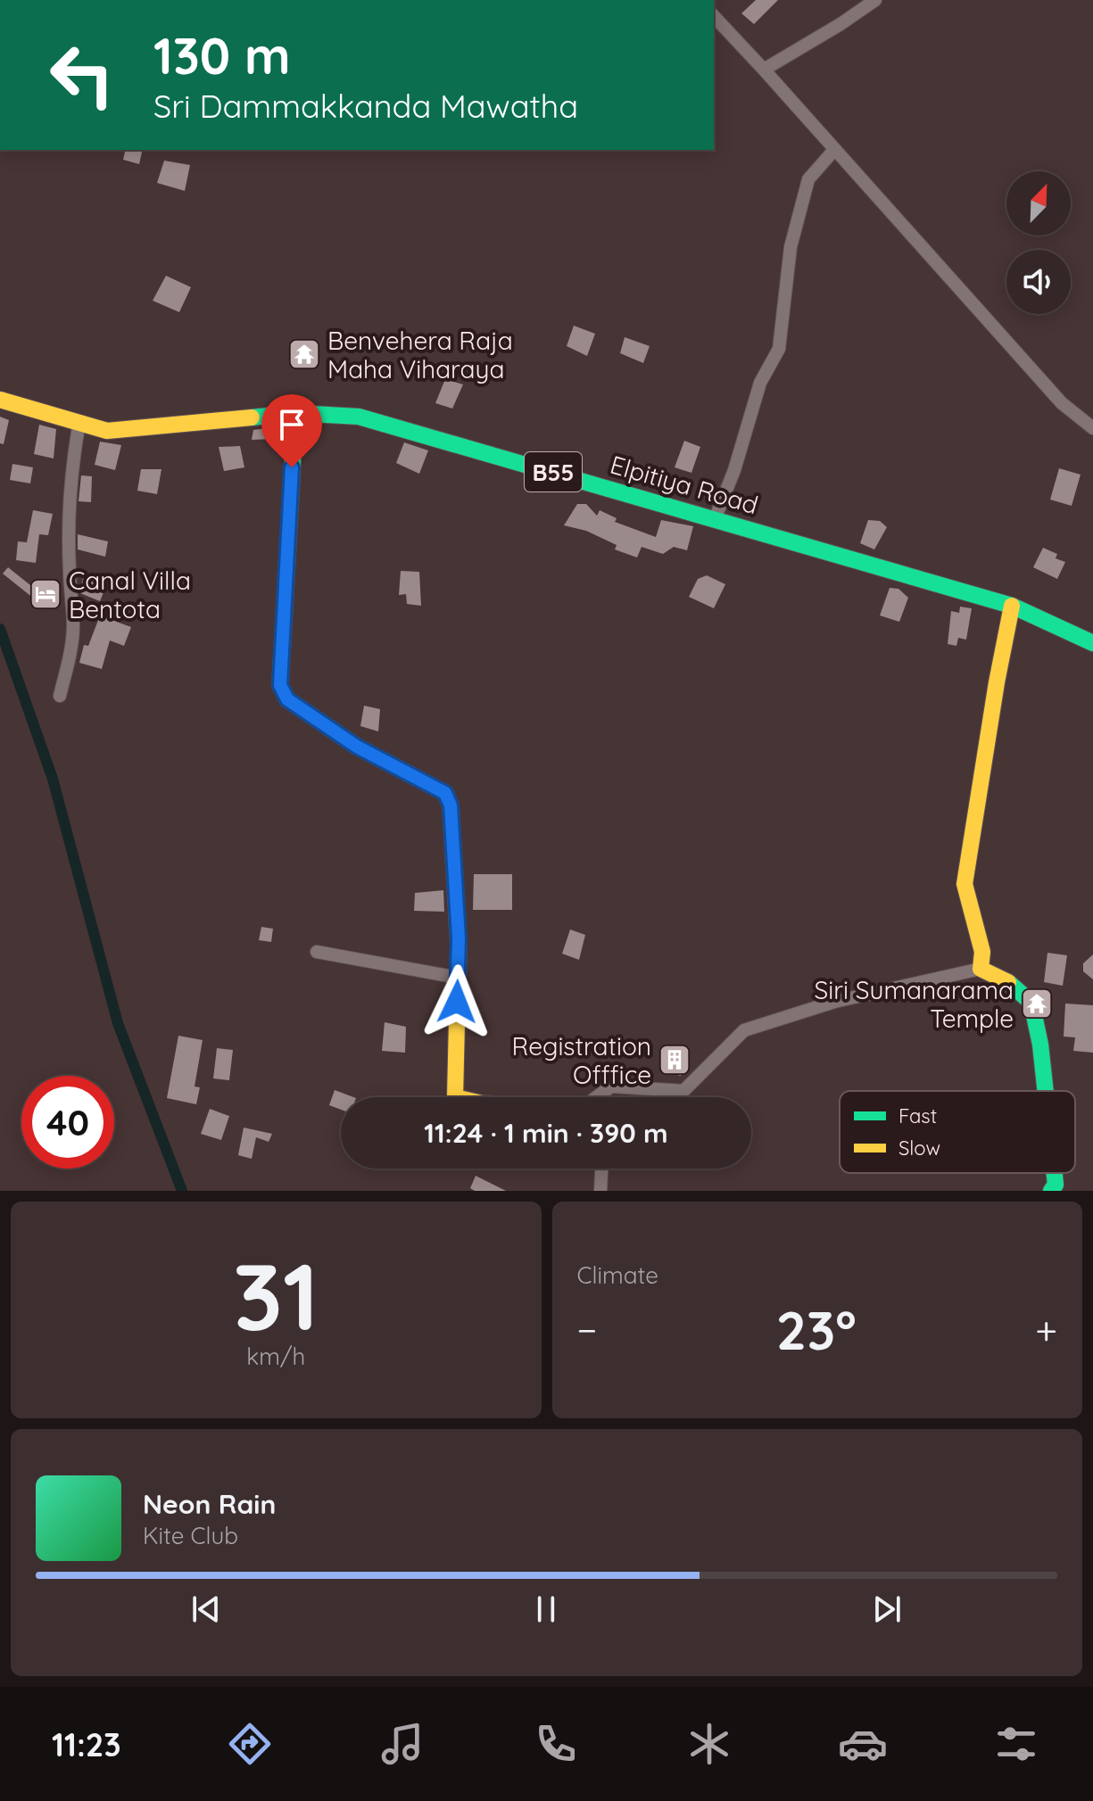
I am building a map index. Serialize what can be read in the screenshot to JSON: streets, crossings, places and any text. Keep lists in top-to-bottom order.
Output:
{
  "streets": {
    "street": ["B55", "Elpitiya Road"]
  },
  "places": {
    "temple": ["Benvehera Raja Maha Viharaya", "Siri Sumanarama Temple"],
    "hotel": ["Canal Villa Bentota"],
    "building": ["Registration Offfice"]
  },
  "legend": ["Fast", "Slow"],
  "north": "top right",
  "page": {
    "turn": ["130 m", "Sri Dammakkanda Mawatha"],
    "limit": "40",
    "trip": "11:24 · 1 min · 390 m",
    "tile": [
      ["31", "km/h"],
      "Climate"
    ],
    "heat": ["−", "23°", "+"],
    "song": ["Neon Rain", "Kite Club"],
    "tabs": "11:23"
  }
}
